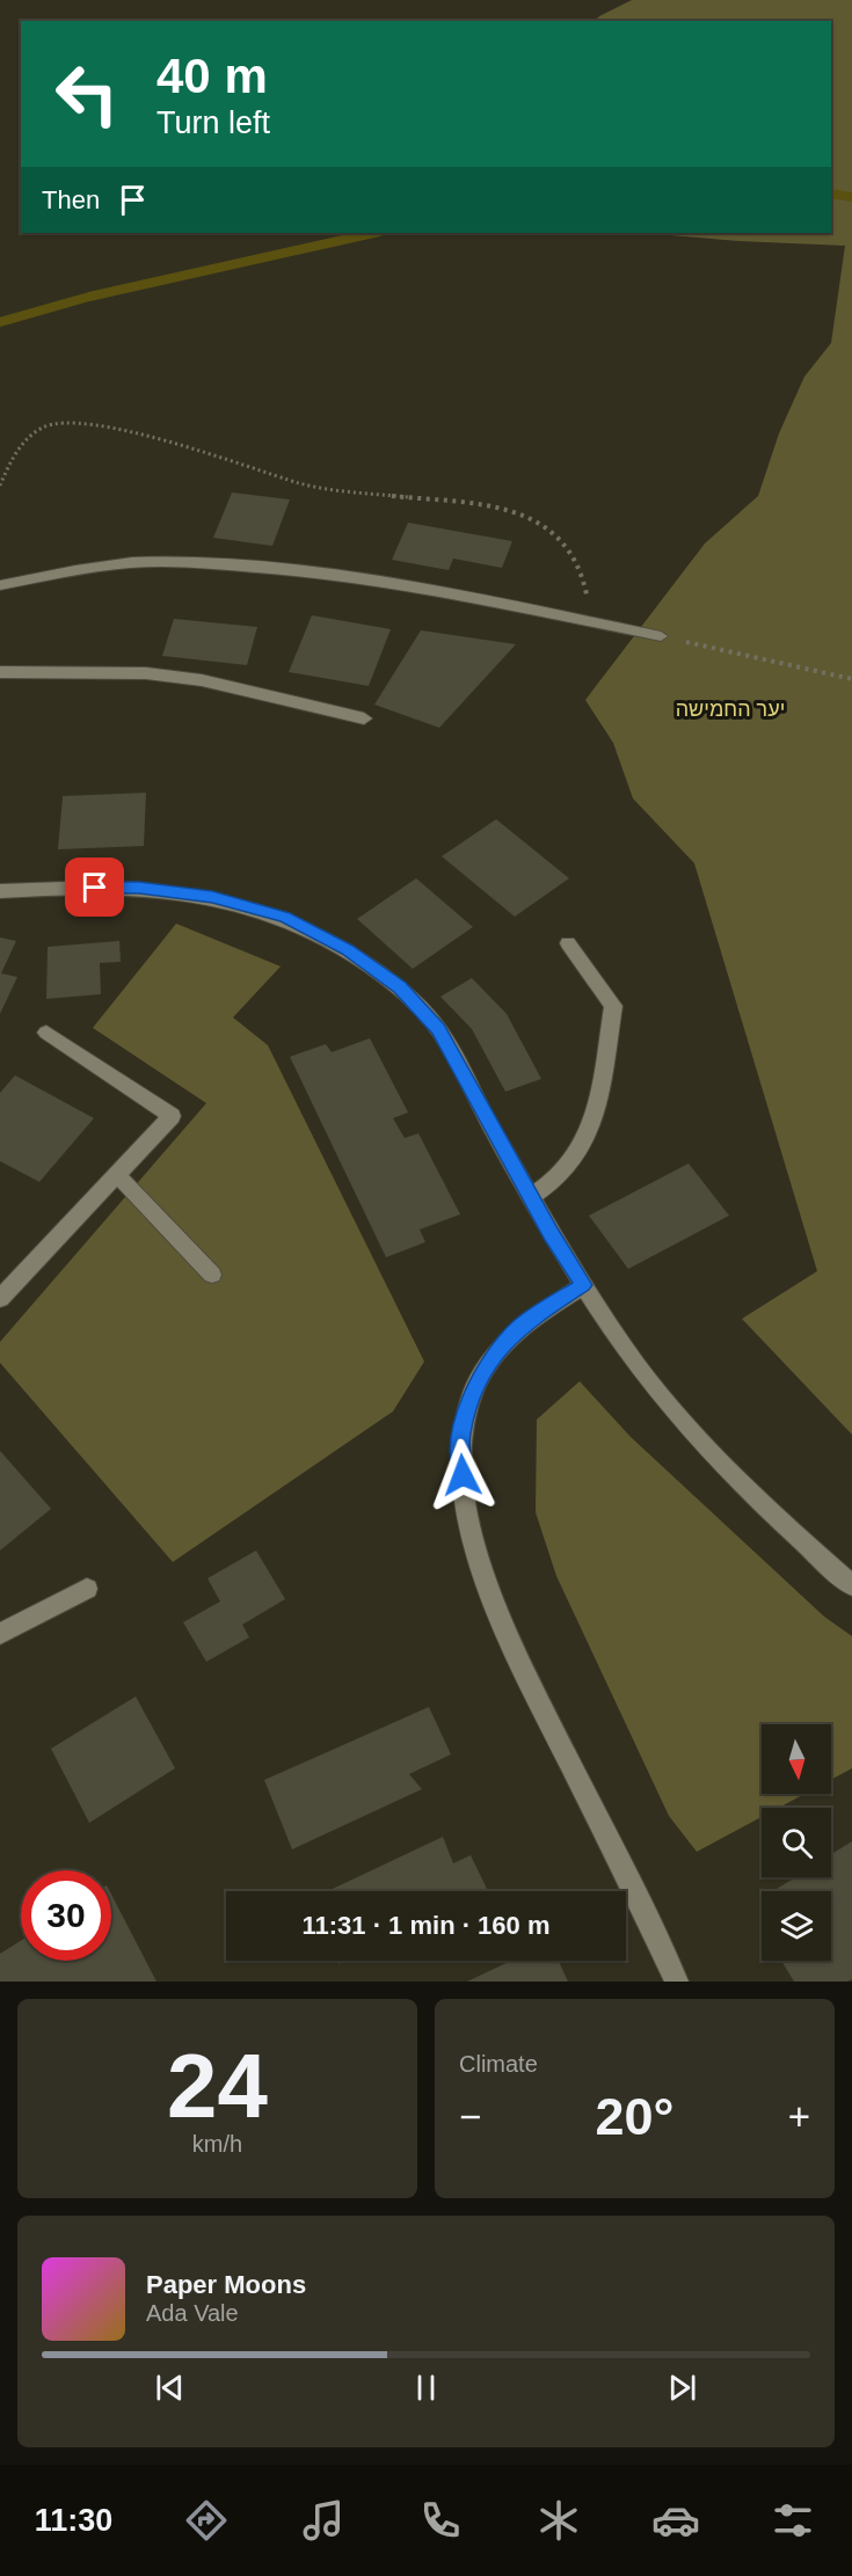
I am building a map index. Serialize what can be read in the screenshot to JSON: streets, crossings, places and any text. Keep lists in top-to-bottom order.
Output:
{
  "parks": ["יער החמישה"],
  "north": "bottom",
  "page": {
    "turn": ["40 m", "Turn left"],
    "then": "Then",
    "limit": "30",
    "trip": "11:31 · 1 min · 160 m",
    "tile": [
      ["24", "km/h"],
      "Climate"
    ],
    "heat": ["−", "20°", "+"],
    "song": ["Paper Moons", "Ada Vale"],
    "tabs": "11:30"
  }
}
